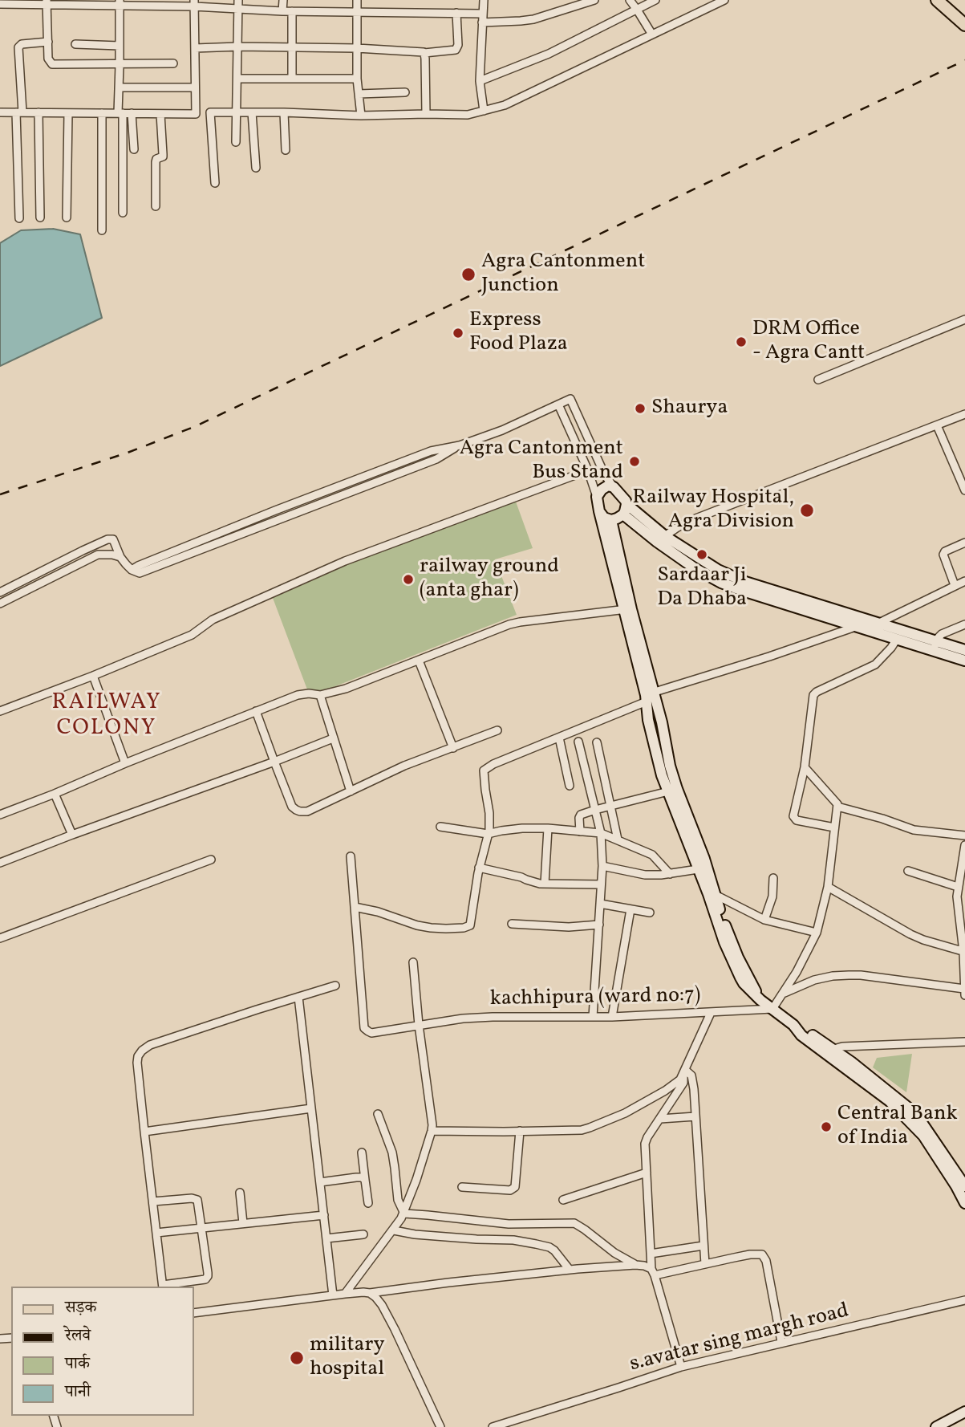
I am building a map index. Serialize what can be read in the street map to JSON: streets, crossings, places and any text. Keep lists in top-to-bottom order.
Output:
{
  "streets": {
    "street": ["kachhipura (ward no:7)", "s.avatar sing margh road"]
  },
  "districts": ["RAILWAY COLONY"],
  "places": [
    "Agra Cantonment Junction",
    "Express Food Plaza",
    "DRM Office - Agra Cantt",
    "Shaurya",
    "Agra Cantonment Bus Stand",
    "Railway Hospital, Agra Division",
    "Sardaar Ji Da Dhaba",
    "railway ground (anta ghar)",
    "Central Bank of India",
    "military hospital"
  ],
  "legend": [
    "सड़क",
    "रेलवे",
    "पार्क",
    "पानी"
  ]
}
